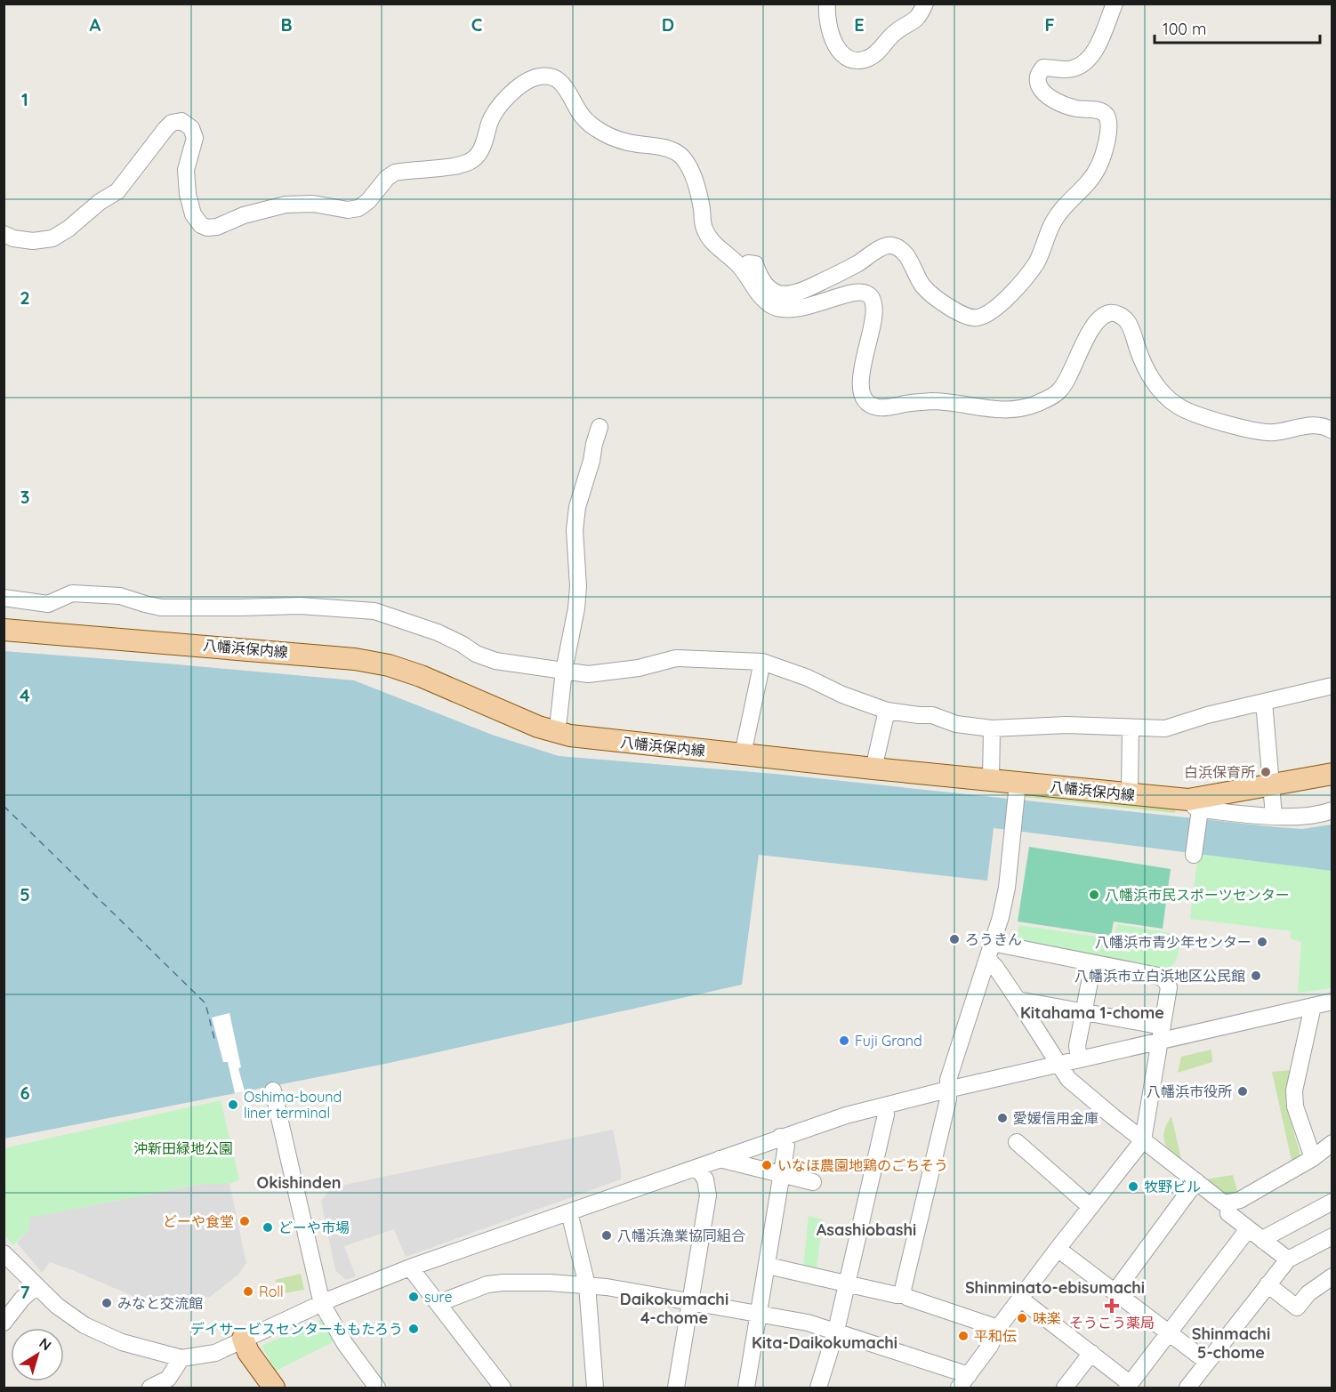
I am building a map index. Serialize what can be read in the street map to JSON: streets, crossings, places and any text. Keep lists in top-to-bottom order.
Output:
{
  "streets": {
    "main road": ["八幡浜保内線"]
  },
  "districts": [
    "Kitahama 1-chome",
    "Okishinden",
    "Asashiobashi",
    "Shinminato-ebisumachi",
    "Daikokumachi 4-chome",
    "Shinmachi 5-chome",
    "Kita-Daikokumachi"
  ],
  "parks": ["沖新田緑地公園"],
  "places": {
    "other": [
      "白浜保育所",
      "八幡浜市民スポーツセンター",
      "ろうきん",
      "八幡浜市青少年センター",
      "八幡浜市立白浜地区公民館",
      "Fuji Grand",
      "八幡浜市役所",
      "Oshima-bound liner terminal",
      "愛媛信用金庫",
      "いなほ農園地鶏のごちそう",
      "牧野ビル",
      "どーや食堂",
      "どーや市場",
      "八幡浜漁業協同組合",
      "Roll",
      "sure",
      "みなと交流館",
      "味楽",
      "デイサービスセンターももたろう",
      "平和伝"
    ],
    "health": ["そうこう薬局"]
  },
  "scale_bar": "100 m",
  "north": "top right",
  "grid": {
    "columns": [
      "A",
      "B",
      "C",
      "D",
      "E",
      "F"
    ],
    "rows": [
      "1",
      "2",
      "3",
      "4",
      "5",
      "6",
      "7"
    ]
  }
}
